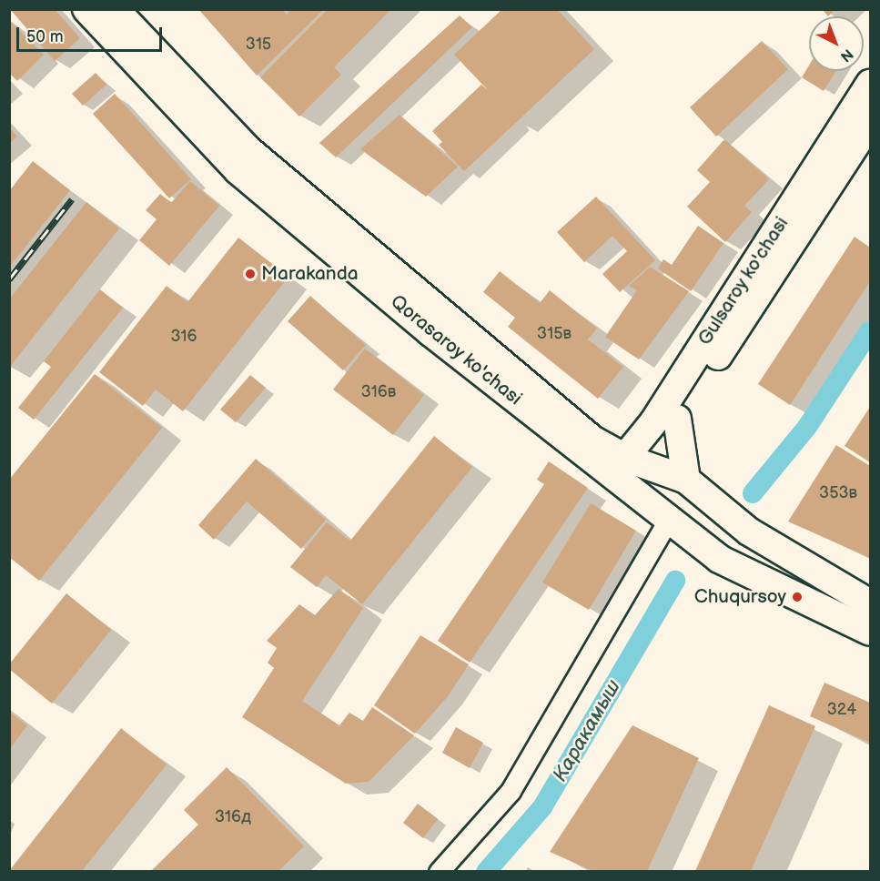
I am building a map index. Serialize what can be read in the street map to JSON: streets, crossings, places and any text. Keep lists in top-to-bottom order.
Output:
{
  "streets": {
    "main road": ["Gulsaroy ko'chasi", "Qorasaroy ko'chasi"]
  },
  "crossings": [
    ["Gulsaroy ko'chasi", "Qorasaroy ko'chasi"]
  ],
  "water": ["Каракамыш"],
  "places": ["Marakanda", "Chuqursoy"],
  "house_numbers": [
    "315",
    "315в",
    "316",
    "316в",
    "353в",
    "324",
    "316д"
  ],
  "scale_bar": "50 m",
  "north": "bottom right"
}
